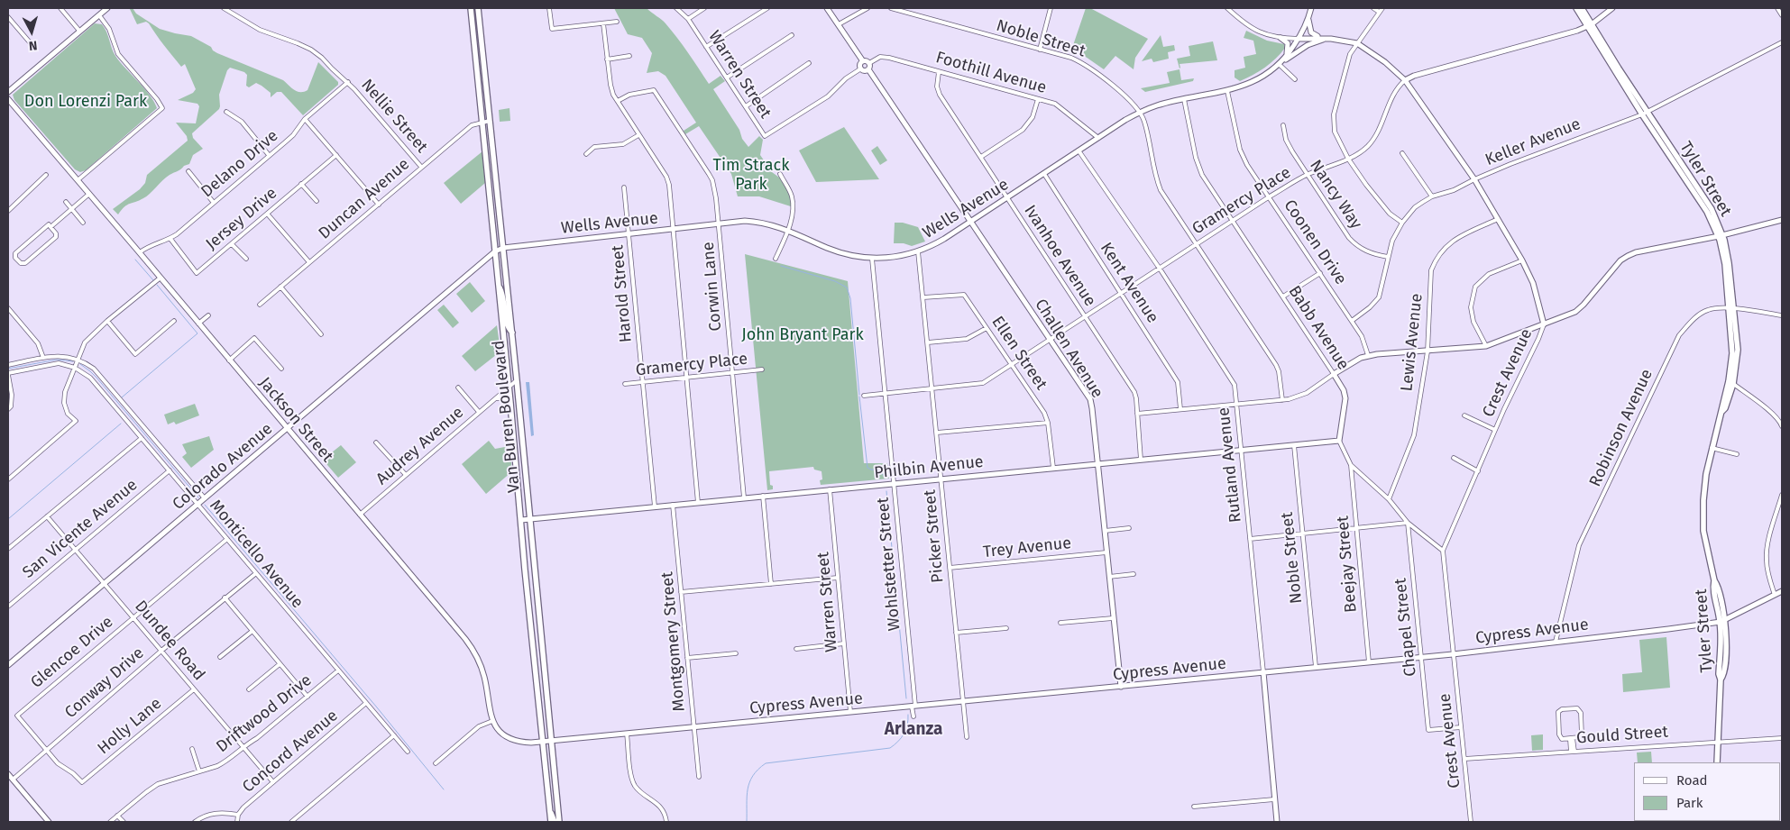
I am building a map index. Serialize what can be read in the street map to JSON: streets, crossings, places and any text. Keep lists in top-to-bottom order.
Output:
{
  "streets": {
    "main road": ["Tyler Street", "Van Buren Boulevard"],
    "street": [
      "Noble Street",
      "Foothill Avenue",
      "Warren Street",
      "Nellie Street",
      "Keller Avenue",
      "Delano Drive",
      "Nancy Way",
      "Duncan Avenue",
      "Gramercy Place",
      "Wells Avenue",
      "Jersey Drive",
      "Coonen Drive",
      "Ivanhoe Avenue",
      "Kent Avenue",
      "Corwin Lane",
      "Harold Street",
      "Babb Avenue",
      "Lewis Avenue",
      "Challen Avenue",
      "Ellen Street",
      "Crest Avenue",
      "Jackson Street",
      "Robinson Avenue",
      "Audrey Avenue",
      "Rutland Avenue",
      "Colorado Avenue",
      "Philbin Avenue",
      "San Vicente Avenue",
      "Picker Street",
      "Trey Avenue",
      "Monticello Avenue",
      "Wohlstetter Street",
      "Beejay Street",
      "Chapel Street",
      "Cypress Avenue",
      "Dundee Road",
      "Montgomery Street",
      "Glencoe Drive",
      "Conway Drive",
      "Driftwood Drive",
      "Holly Lane",
      "Gould Street",
      "Concord Avenue"
    ]
  },
  "crossings": [
    ["Noble Street", "Wells Avenue"],
    ["Noble Street", "Philbin Avenue"],
    ["Noble Street", "Cypress Avenue"],
    ["Foothill Avenue", "Warren Street"],
    ["Foothill Avenue", "Wells Avenue"],
    ["Foothill Avenue", "Ivanhoe Avenue"],
    ["Foothill Avenue", "Challen Avenue"],
    ["Warren Street", "Challen Avenue"],
    ["Warren Street", "Philbin Avenue"],
    ["Warren Street", "Cypress Avenue"],
    ["Nellie Street", "Delano Drive"],
    ["Nellie Street", "Duncan Avenue"],
    ["Keller Avenue", "Tyler Street"],
    ["Keller Avenue", "Nancy Way"],
    ["Keller Avenue", "Coonen Drive"],
    ["Keller Avenue", "Crest Avenue"],
    ["Delano Drive", "Jersey Drive"],
    ["Delano Drive", "Jackson Street"],
    ["Tyler Street", "Robinson Avenue"],
    ["Tyler Street", "Cypress Avenue"],
    ["Tyler Street", "Gould Street"],
    ["Nancy Way", "Gramercy Place"],
    ["Duncan Avenue", "Van Buren Boulevard"],
    ["Gramercy Place", "Coonen Drive"],
    ["Gramercy Place", "Ivanhoe Avenue"],
    ["Gramercy Place", "Kent Avenue"],
    ["Gramercy Place", "Corwin Lane"],
    ["Gramercy Place", "Harold Street"],
    ["Gramercy Place", "Babb Avenue"],
    ["Gramercy Place", "Challen Avenue"],
    ["Gramercy Place", "Ellen Street"],
    ["Gramercy Place", "Crest Avenue"],
    ["Gramercy Place", "Rutland Avenue"],
    ["Gramercy Place", "Picker Street"],
    ["Gramercy Place", "Wohlstetter Street"],
    ["Wells Avenue", "Coonen Drive"],
    ["Wells Avenue", "Ivanhoe Avenue"],
    ["Wells Avenue", "Kent Avenue"],
    ["Wells Avenue", "Corwin Lane"],
    ["Wells Avenue", "Harold Street"],
    ["Wells Avenue", "Babb Avenue"],
    ["Wells Avenue", "Challen Avenue"],
    ["Wells Avenue", "Crest Avenue"],
    ["Wells Avenue", "Van Buren Boulevard"],
    ["Wells Avenue", "Rutland Avenue"],
    ["Wells Avenue", "Colorado Avenue"],
    ["Wells Avenue", "Picker Street"],
    ["Wells Avenue", "Wohlstetter Street"],
    ["Ivanhoe Avenue", "Philbin Avenue"],
    ["Corwin Lane", "Philbin Avenue"],
    ["Harold Street", "Philbin Avenue"],
    ["Babb Avenue", "Philbin Avenue"],
    ["Lewis Avenue", "Crest Avenue"],
    ["Challen Avenue", "Philbin Avenue"],
    ["Challen Avenue", "Trey Avenue"],
    ["Challen Avenue", "Cypress Avenue"],
    ["Ellen Street", "Philbin Avenue"],
    ["Ellen Street", "Picker Street"],
    ["Crest Avenue", "Chapel Street"],
    ["Crest Avenue", "Cypress Avenue"],
    ["Crest Avenue", "Gould Street"],
    ["Van Buren Boulevard", "Audrey Avenue"],
    ["Van Buren Boulevard", "Colorado Avenue"],
    ["Van Buren Boulevard", "Philbin Avenue"],
    ["Van Buren Boulevard", "Cypress Avenue"],
    ["Jackson Street", "Audrey Avenue"],
    ["Jackson Street", "Colorado Avenue"],
    ["Robinson Avenue", "Cypress Avenue"],
    ["Rutland Avenue", "Philbin Avenue"],
    ["Rutland Avenue", "Cypress Avenue"],
    ["Colorado Avenue", "Monticello Avenue"],
    ["Colorado Avenue", "Dundee Road"],
    ["Philbin Avenue", "Picker Street"],
    ["Philbin Avenue", "Wohlstetter Street"],
    ["Philbin Avenue", "Montgomery Street"],
    ["San Vicente Avenue", "Monticello Avenue"],
    ["San Vicente Avenue", "Dundee Road"],
    ["Picker Street", "Trey Avenue"],
    ["Picker Street", "Cypress Avenue"],
    ["Monticello Avenue", "Glencoe Drive"],
    ["Monticello Avenue", "Conway Drive"],
    ["Monticello Avenue", "Driftwood Drive"],
    ["Monticello Avenue", "Concord Avenue"],
    ["Wohlstetter Street", "Cypress Avenue"],
    ["Beejay Street", "Cypress Avenue"],
    ["Chapel Street", "Cypress Avenue"],
    ["Cypress Avenue", "Montgomery Street"],
    ["Dundee Road", "Glencoe Drive"],
    ["Dundee Road", "Conway Drive"],
    ["Dundee Road", "Driftwood Drive"],
    ["Dundee Road", "Holly Lane"],
    ["Dundee Road", "Concord Avenue"],
    ["Glencoe Drive", "Conway Drive"],
    ["Glencoe Drive", "Holly Lane"],
    ["Conway Drive", "Holly Lane"]
  ],
  "districts": ["Arlanza"],
  "parks": ["Don Lorenzi Park", "Tim Strack Park", "John Bryant Park"],
  "legend": ["Road", "Park"],
  "north": "bottom"
}
